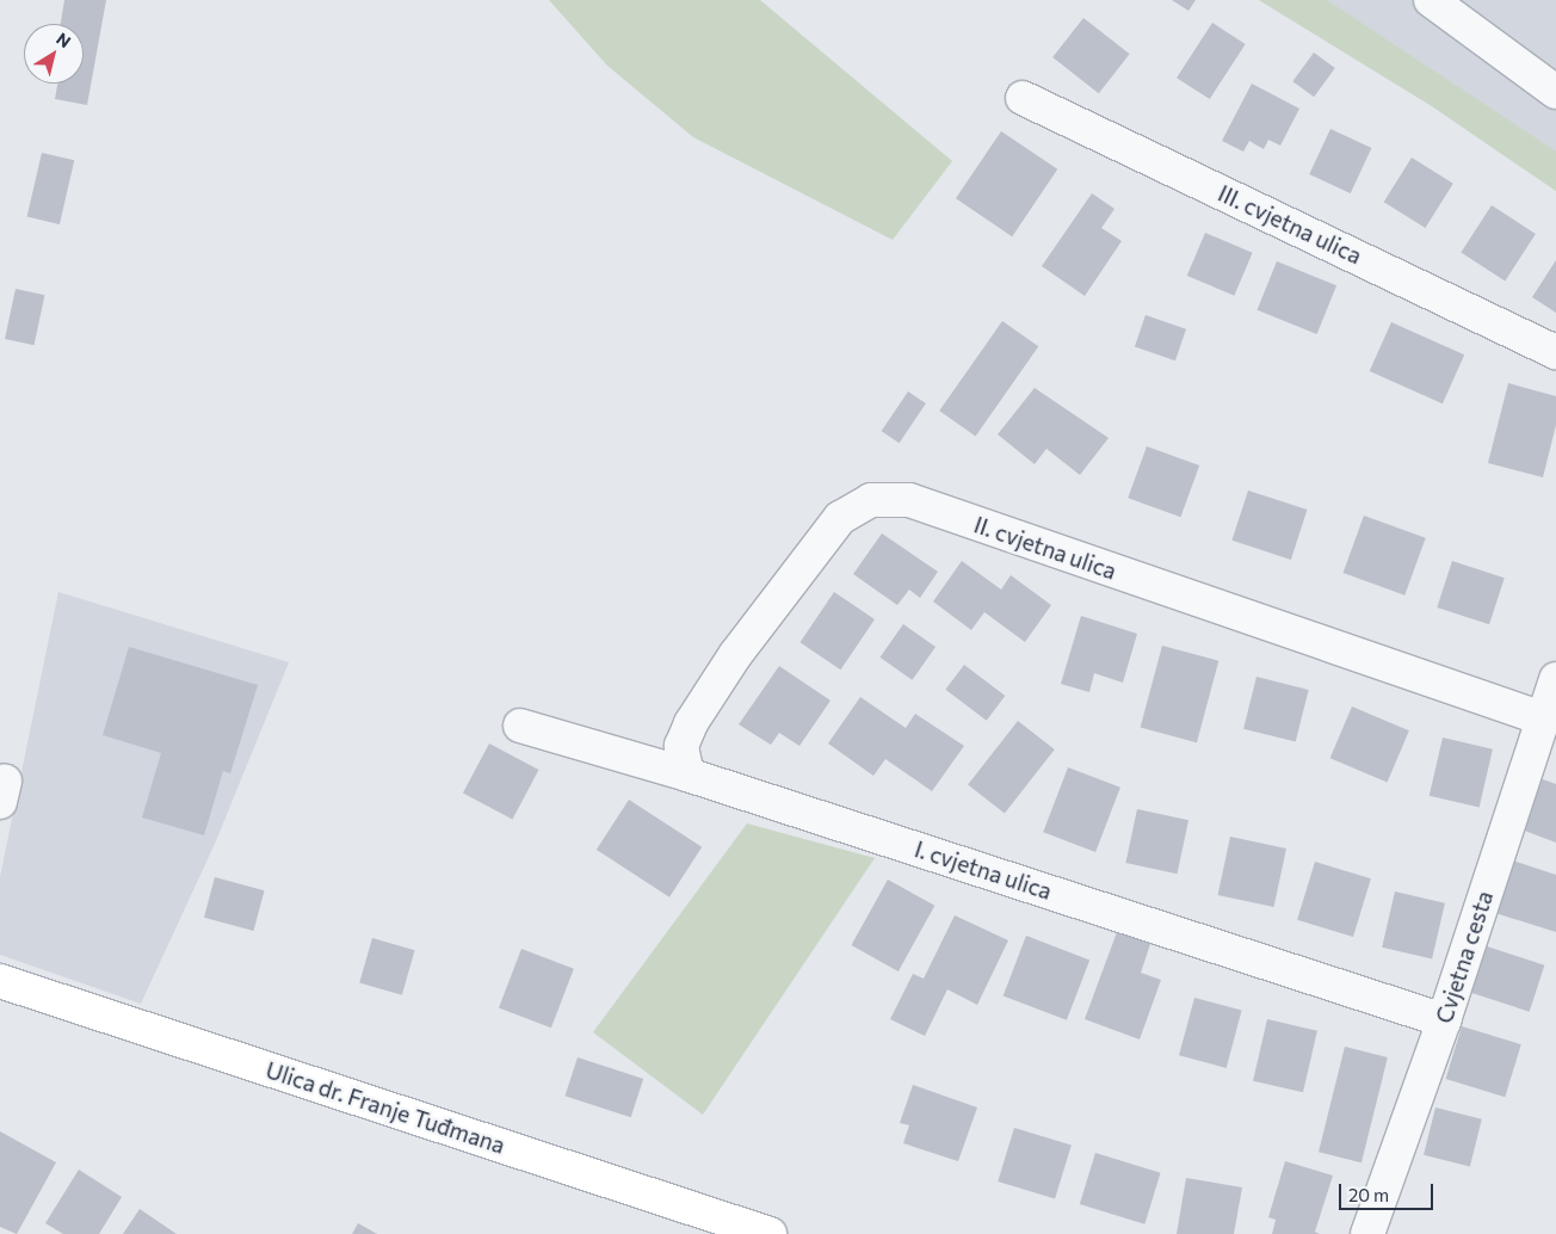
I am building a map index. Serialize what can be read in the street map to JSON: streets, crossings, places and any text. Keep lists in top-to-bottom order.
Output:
{
  "streets": {
    "main road": ["Ulica dr. Franje Tuđmana"],
    "street": [
      "III. cvjetna ulica",
      "II. cvjetna ulica",
      "I. cvjetna ulica",
      "Cvjetna cesta"
    ]
  },
  "crossings": [
    ["II. cvjetna ulica", "I. cvjetna ulica"],
    ["II. cvjetna ulica", "Cvjetna cesta"],
    ["I. cvjetna ulica", "Cvjetna cesta"]
  ],
  "scale_bar": "20 m",
  "north": "top right"
}
